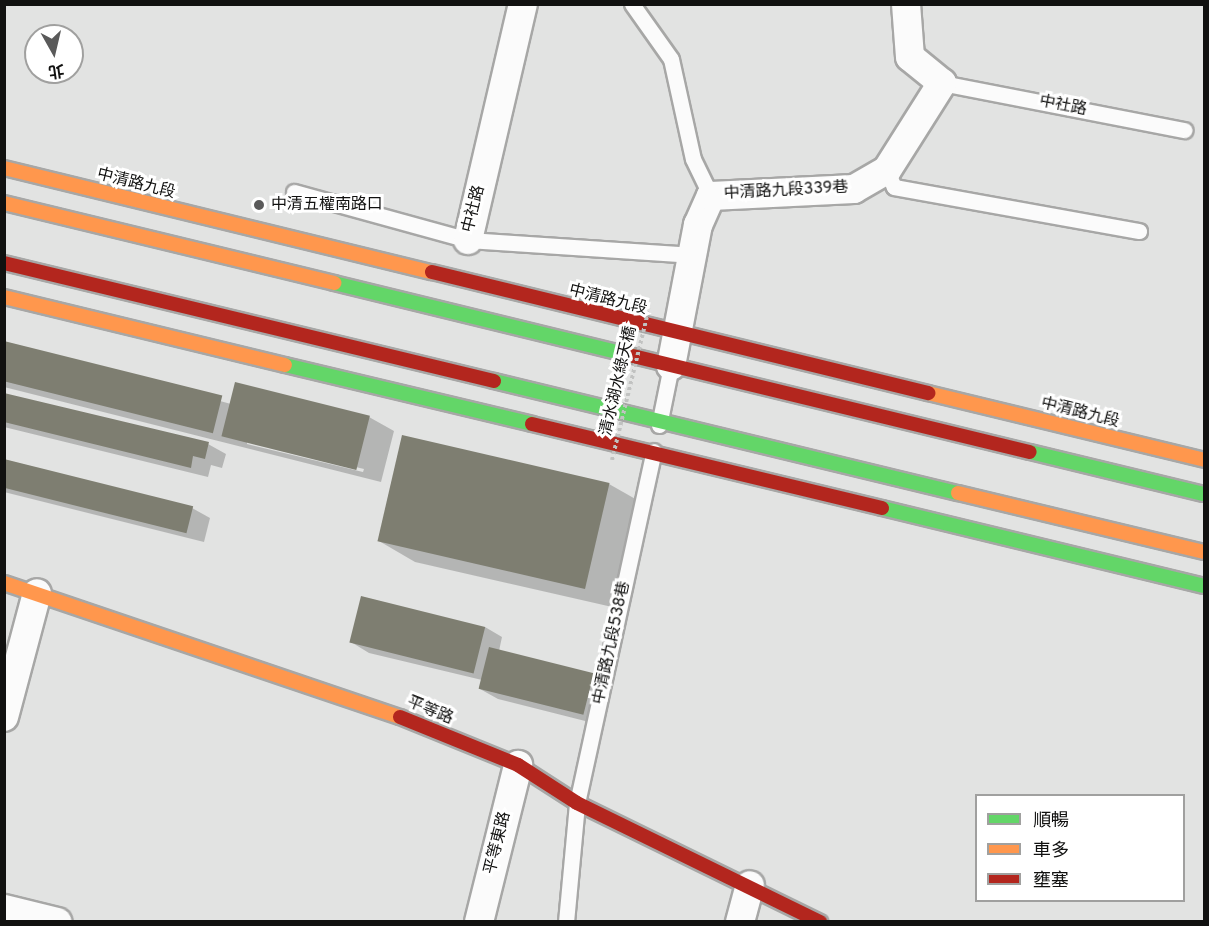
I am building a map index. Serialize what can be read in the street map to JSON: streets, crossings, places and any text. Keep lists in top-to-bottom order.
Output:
{
  "streets": {
    "main road": ["中清路九段", "平等路"],
    "street": ["中社路", "中清路九段339巷", "平等東路"],
    "lane": ["中清路九段538巷"],
    "path": ["清水湖水綠天橋"]
  },
  "crossings": [
    ["中社路", "中清路九段339巷"],
    ["中清路九段", "中清路九段339巷"],
    ["中清路九段339巷", "中清路九段538巷"],
    ["中清路九段538巷", "平等路"],
    ["平等路", "平等東路"]
  ],
  "places": ["中清五權南路口"],
  "legend": ["順暢", "車多", "壅塞"],
  "north": "bottom"
}
